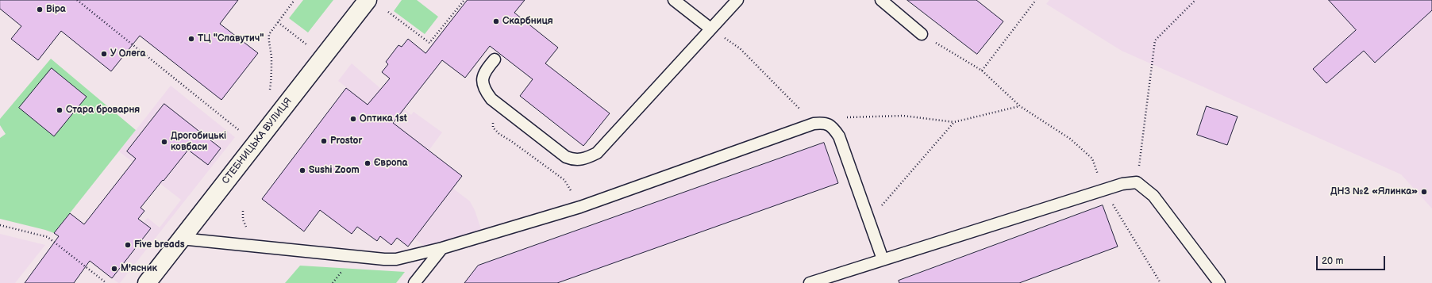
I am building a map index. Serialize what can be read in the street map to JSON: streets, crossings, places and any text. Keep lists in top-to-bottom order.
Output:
{
  "streets": {
    "street": ["СТЕБНИЦЬКА ВУЛИЦЯ"]
  },
  "places": [
    "Віра",
    "Скарбниця",
    "ТЦ \"Славутич\"",
    "У Олега",
    "Стара броварня",
    "Оптика 1st",
    "Prostor",
    "Дрогобицькі ковбаси",
    "Європа",
    "Sushi Zoom",
    "ДНЗ №2 «Ялинка»",
    "Five breads",
    "М'ясник"
  ],
  "scale_bar": "20 m"
}
